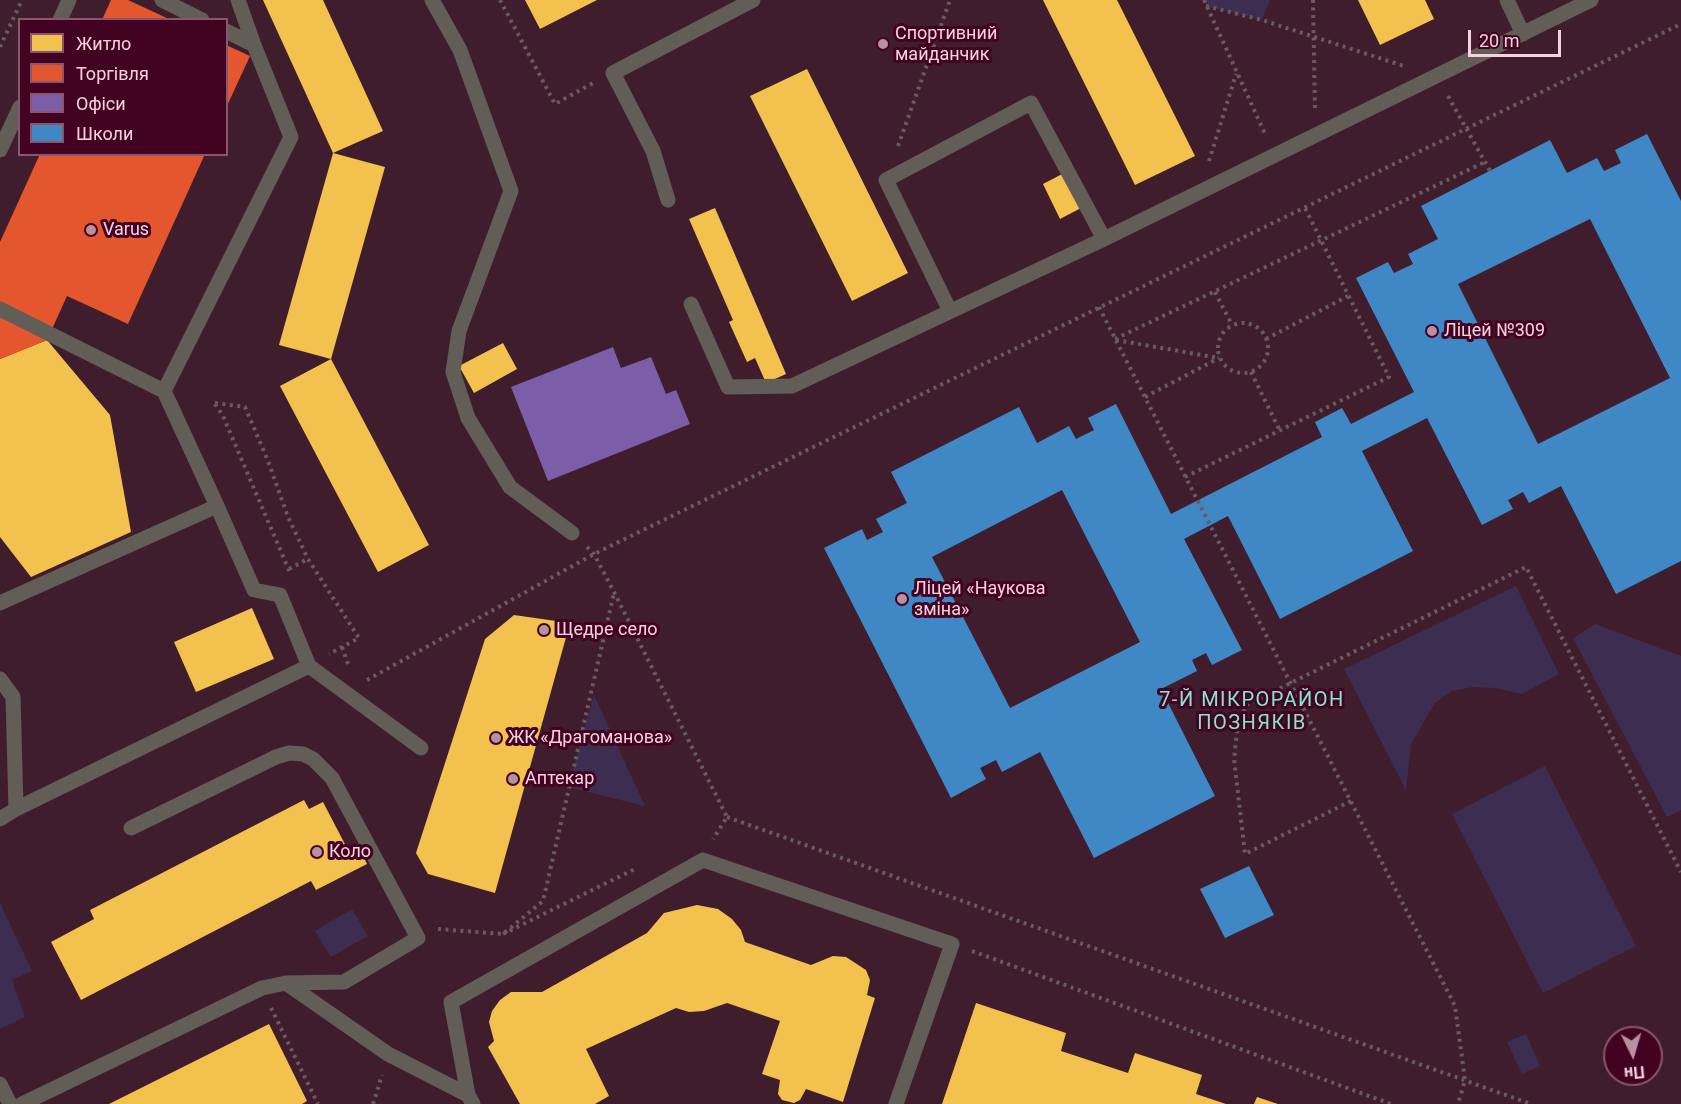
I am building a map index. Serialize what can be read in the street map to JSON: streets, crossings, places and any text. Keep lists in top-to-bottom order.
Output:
{
  "districts": ["7-Й МІКРОРАЙОН ПОЗНЯКІВ"],
  "places": [
    "Спортивний майданчик",
    "Varus",
    "Ліцей №309",
    "Ліцей «Наукова зміна»",
    "Щедре село",
    "ЖК «Драгоманова»",
    "Аптекар",
    "Коло"
  ],
  "legend": [
    "Житло",
    "Торгівля",
    "Офіси",
    "Школи"
  ],
  "scale_bar": "20 m",
  "north": "bottom"
}
